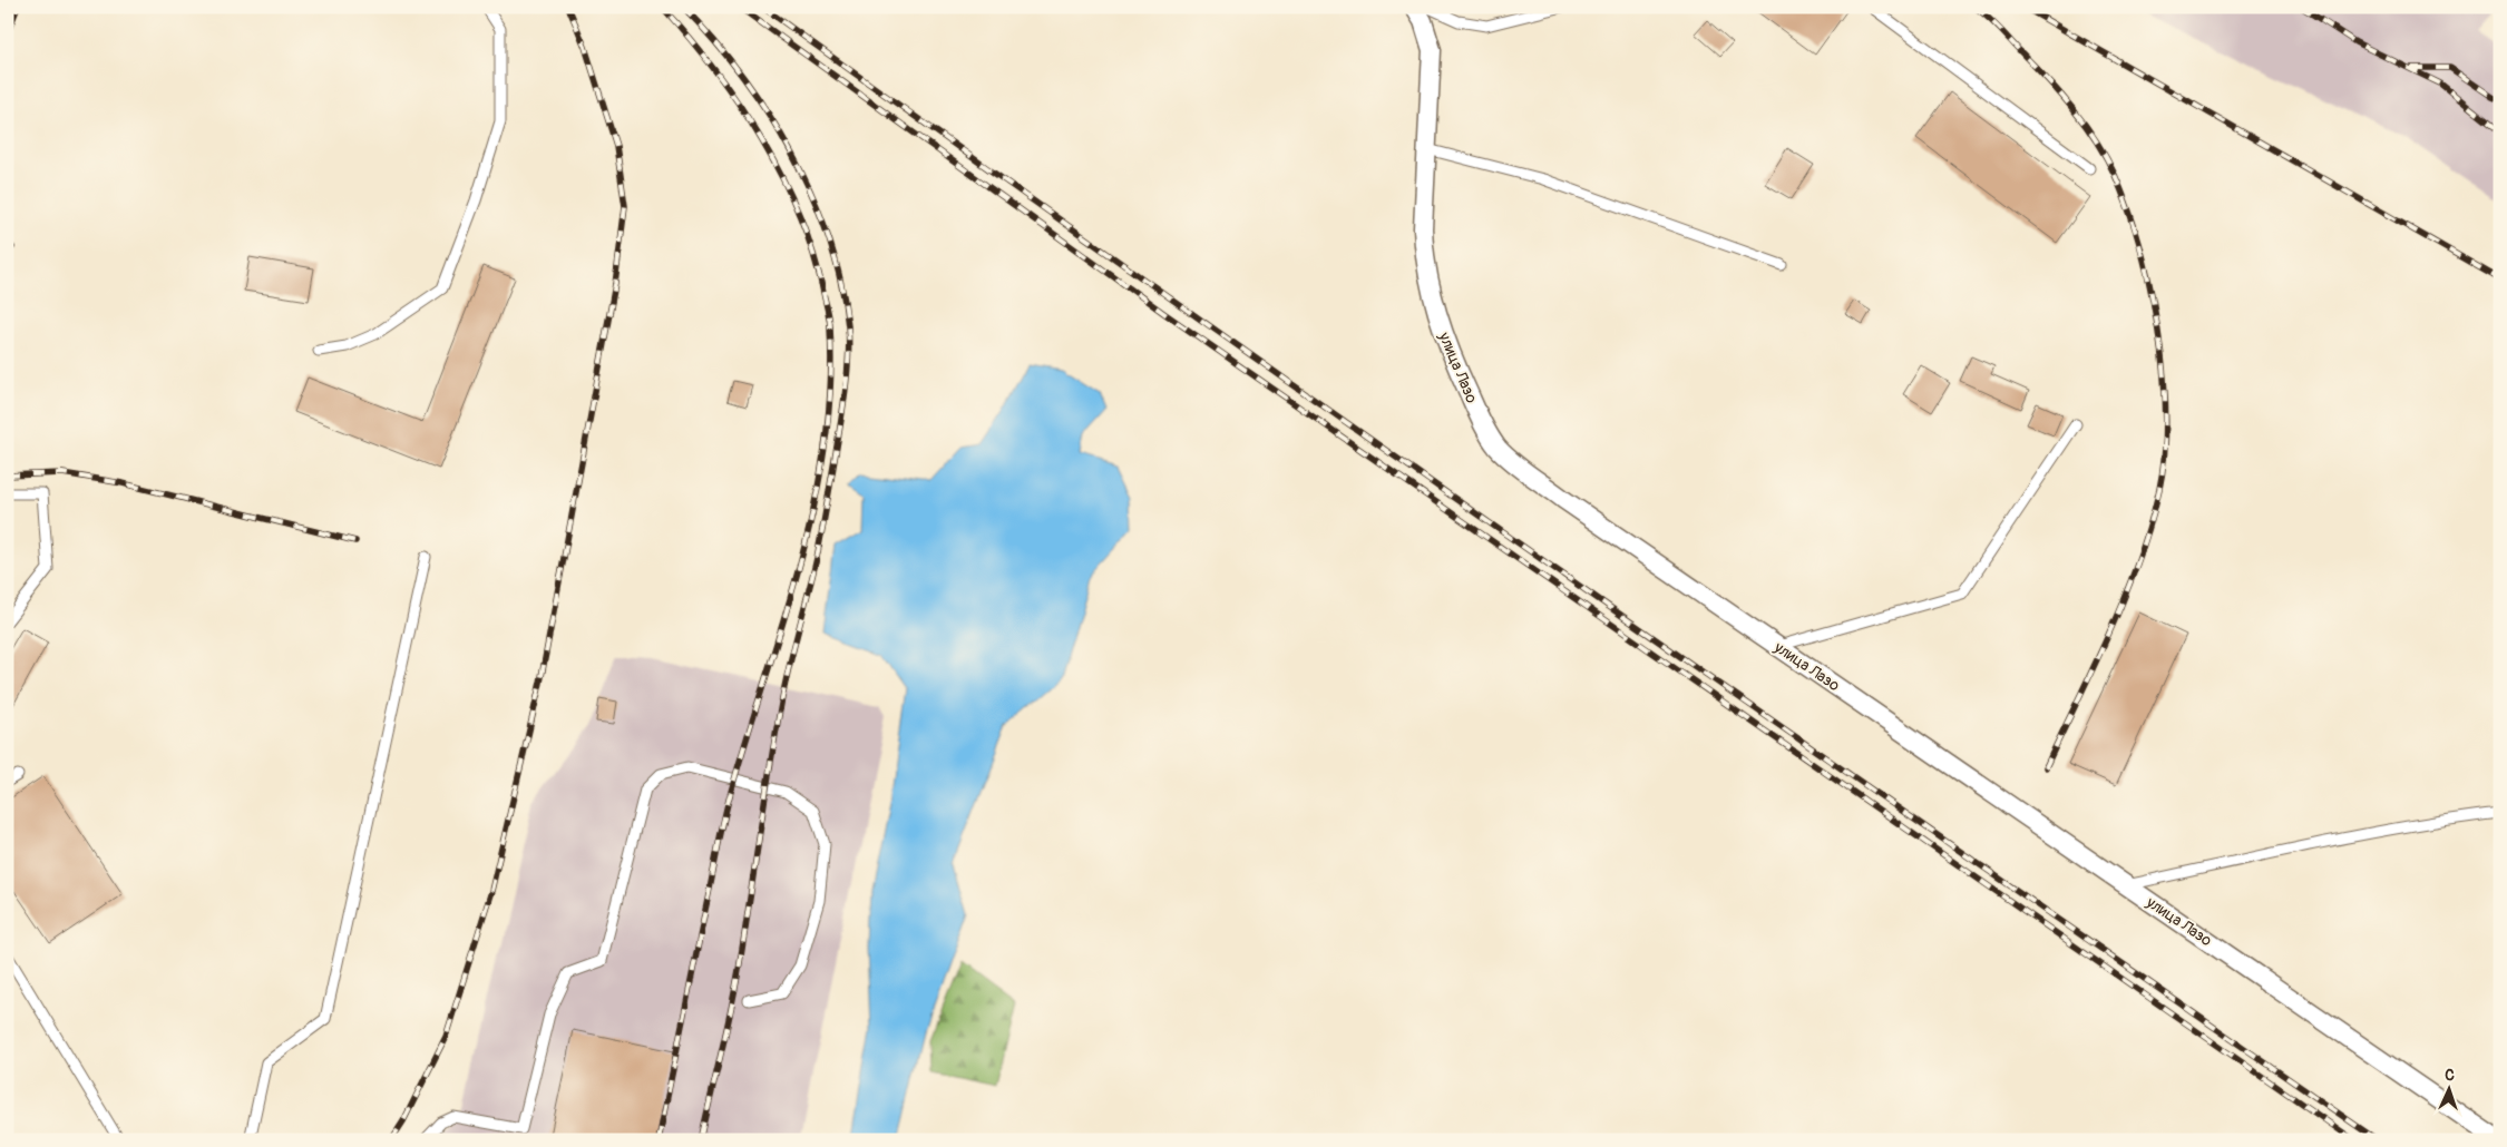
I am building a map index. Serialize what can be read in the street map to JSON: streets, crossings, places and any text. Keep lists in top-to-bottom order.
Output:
{
  "streets": {
    "street": ["улица Лазо"]
  },
  "north": "top"
}
